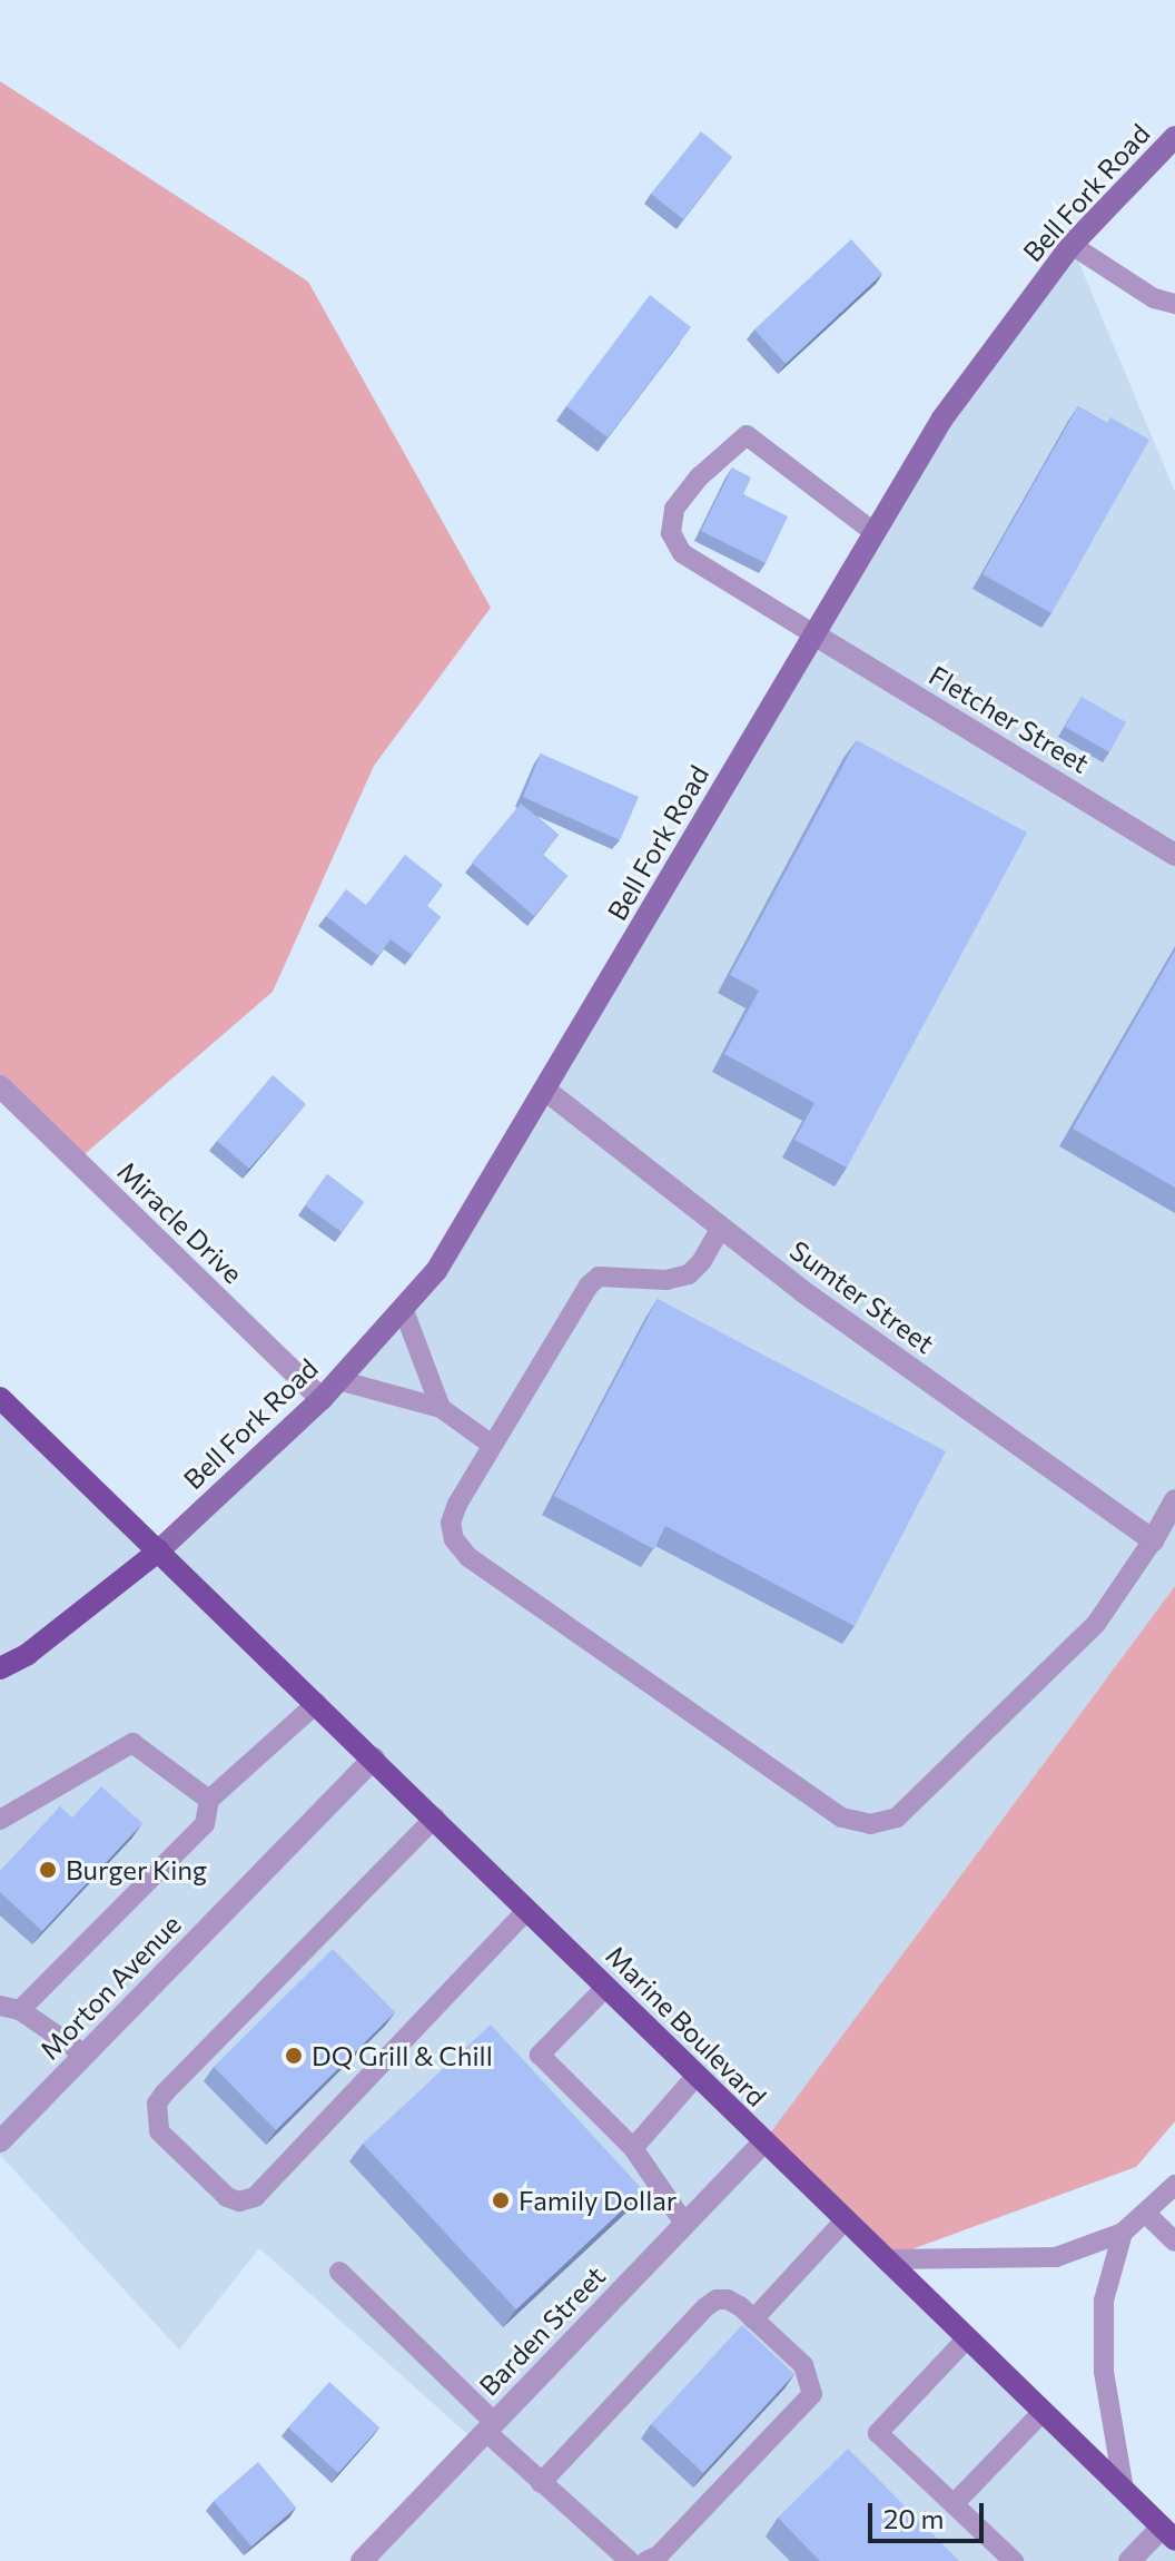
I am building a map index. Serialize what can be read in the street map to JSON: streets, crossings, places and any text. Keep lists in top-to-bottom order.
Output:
{
  "streets": {
    "main road": ["Bell Fork Road", "Marine Boulevard"],
    "street": [
      "Fletcher Street",
      "Miracle Drive",
      "Sumter Street",
      "Morton Avenue",
      "Barden Street"
    ]
  },
  "crossings": [
    ["Bell Fork Road", "Fletcher Street"],
    ["Bell Fork Road", "Miracle Drive"],
    ["Bell Fork Road", "Sumter Street"],
    ["Bell Fork Road", "Marine Boulevard"],
    ["Morton Avenue", "Marine Boulevard"],
    ["Marine Boulevard", "Barden Street"]
  ],
  "places": ["Burger King", "DQ Grill & Chill", "Family Dollar"],
  "scale_bar": "20 m"
}
